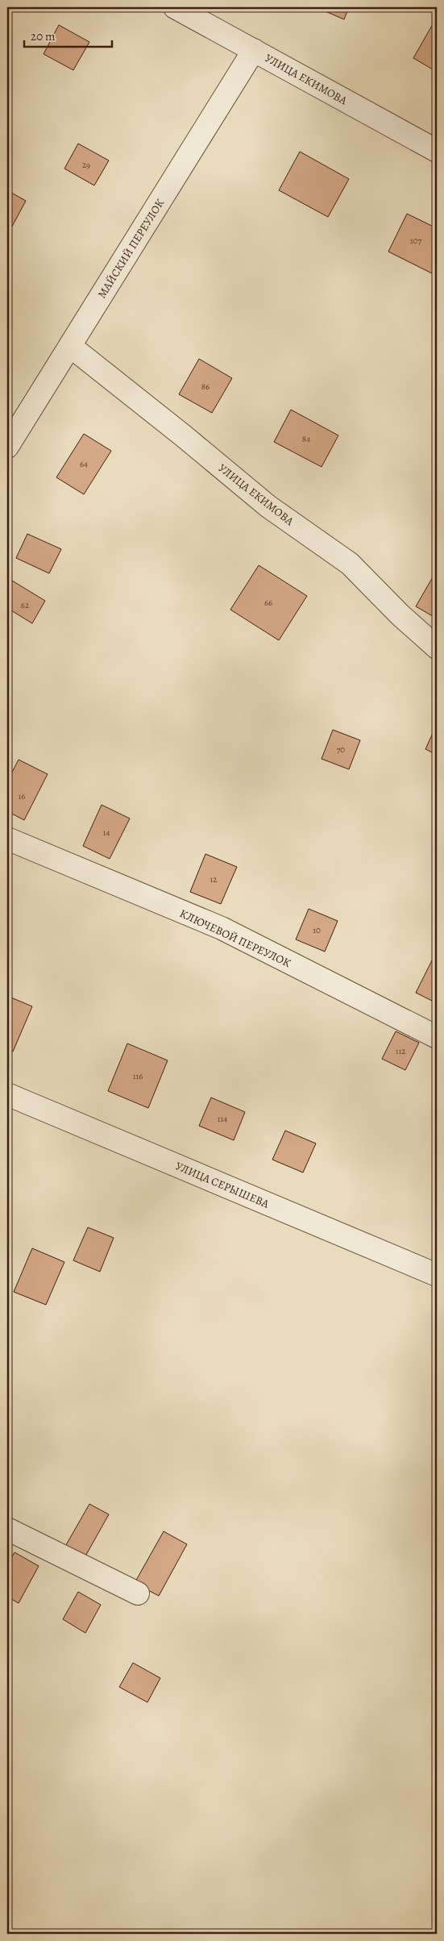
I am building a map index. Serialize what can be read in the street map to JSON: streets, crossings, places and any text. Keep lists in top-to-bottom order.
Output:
{
  "streets": {
    "street": [
      "УЛИЦА ЕКИМОВА",
      "МАЙСКИЙ ПЕРЕУЛОК",
      "КЛЮЧЕВОЙ ПЕРЕУЛОК",
      "УЛИЦА СЕРЫШЕВА"
    ]
  },
  "crossings": [
    ["УЛИЦА ЕКИМОВА", "МАЙСКИЙ ПЕРЕУЛОК"]
  ],
  "house_numbers": [
    "29",
    "107",
    "86",
    "84",
    "64",
    "66",
    "62",
    "70",
    "16",
    "14",
    "12",
    "10",
    "112",
    "116",
    "114"
  ],
  "scale_bar": "20 m"
}
